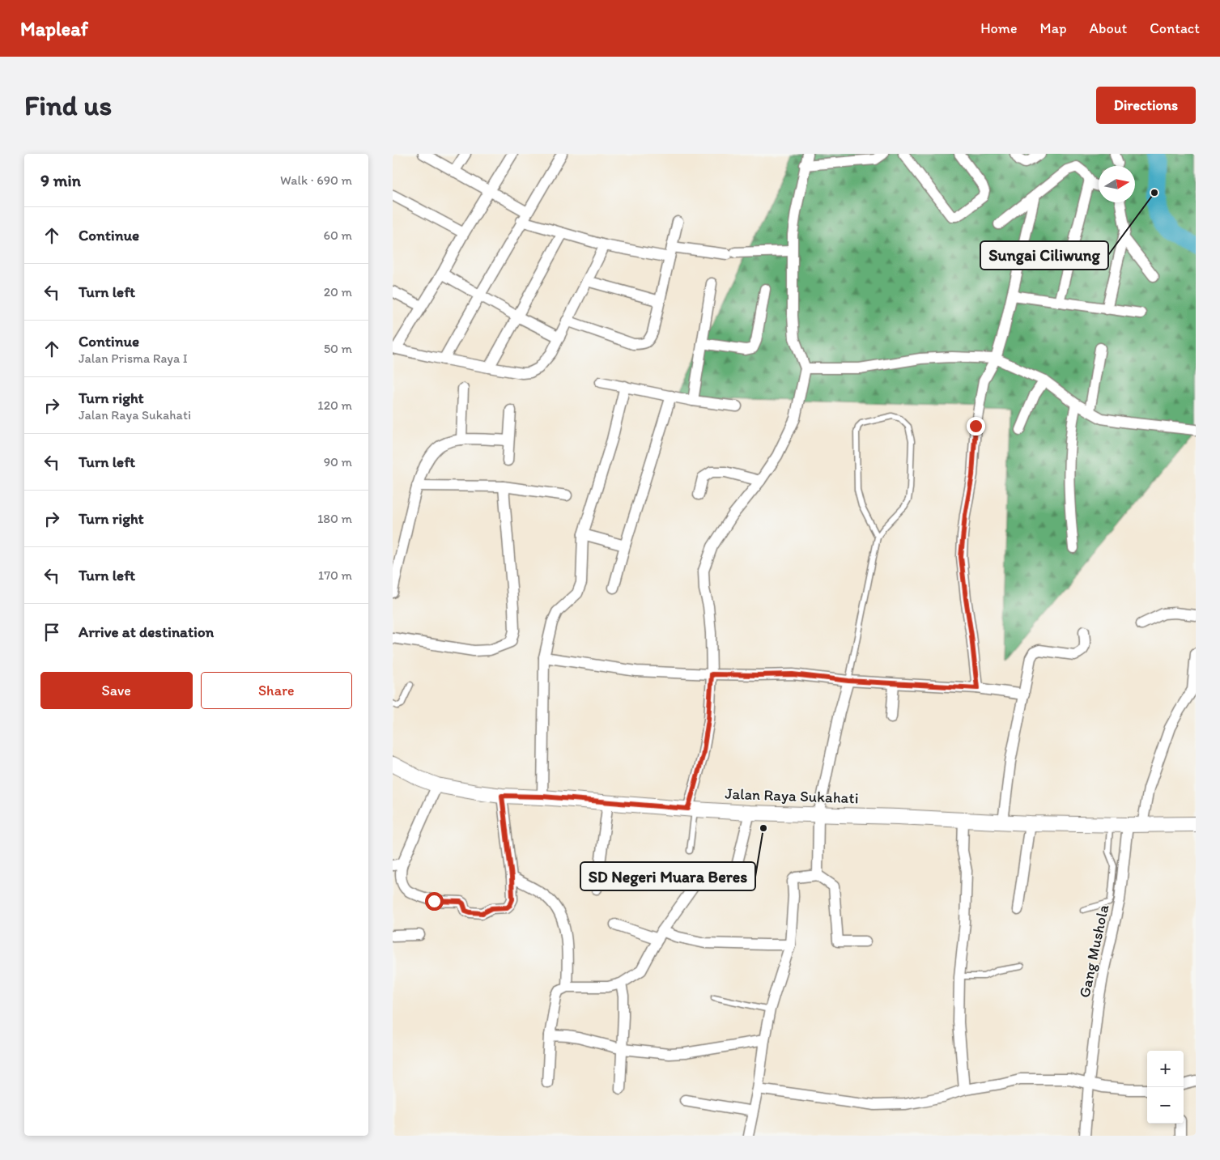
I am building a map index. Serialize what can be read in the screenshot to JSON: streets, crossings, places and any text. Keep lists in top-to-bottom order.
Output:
{
  "streets": {
    "main road": ["Jalan Raya Sukahati"],
    "street": ["Gang Mushola"]
  },
  "crossings": [
    ["Jalan Raya Sukahati", "Gang Mushola"]
  ],
  "places": ["Sungai Ciliwung", "SD Negeri Muara Beres"],
  "north": "right",
  "page": {
    "header": "Mapleaf",
    "nav": [
      "Home",
      "Map",
      "About",
      "Contact"
    ],
    "buttons": [
      "Directions",
      ["Save", "Share"]
    ],
    "title": "Find us",
    "heading": ["9 min", "Walk · 690 m"],
    "list": [
      ["Continue", "60 m"],
      ["Turn left", "20 m"],
      ["Continue", "Jalan Prisma Raya I", "50 m"],
      ["Turn right", "Jalan Raya Sukahati", "120 m"],
      ["Turn left", "90 m"],
      ["Turn right", "180 m"],
      ["Turn left", "170 m"],
      "Arrive at destination"
    ],
    "map_buttons": ["+", "−"]
  }
}
